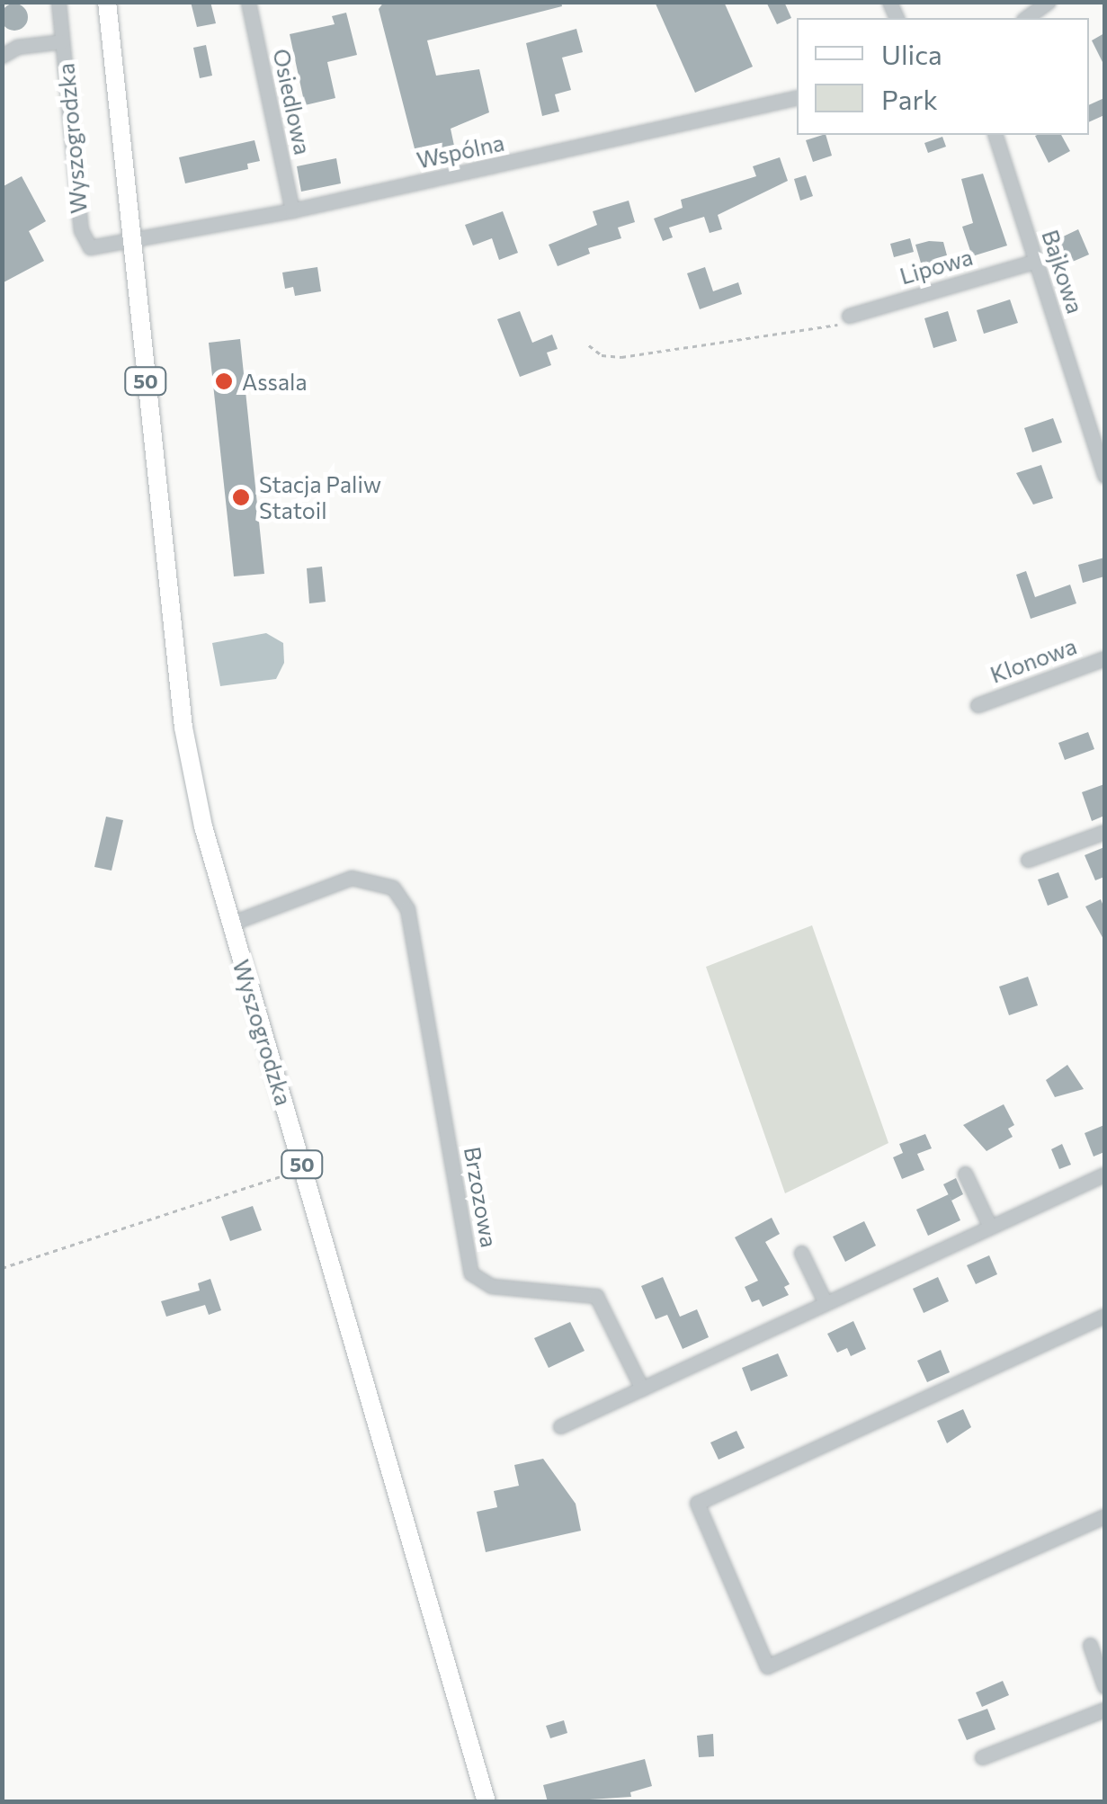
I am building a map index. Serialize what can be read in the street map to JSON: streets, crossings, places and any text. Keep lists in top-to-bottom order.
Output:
{
  "streets": {
    "main road": ["Wyszogrodzka", "50"],
    "street": [
      "Osiedlowa",
      "Wspólna",
      "Lipowa",
      "Bajkowa",
      "Klonowa",
      "Brzozowa"
    ]
  },
  "crossings": [
    ["Osiedlowa", "Wspólna"],
    ["Wyszogrodzka", "Wspólna"],
    ["Wyszogrodzka", "Brzozowa"],
    ["Lipowa", "Bajkowa"]
  ],
  "places": ["Assala", "Stacja Paliw Statoil"],
  "legend": ["Ulica", "Park"]
}
